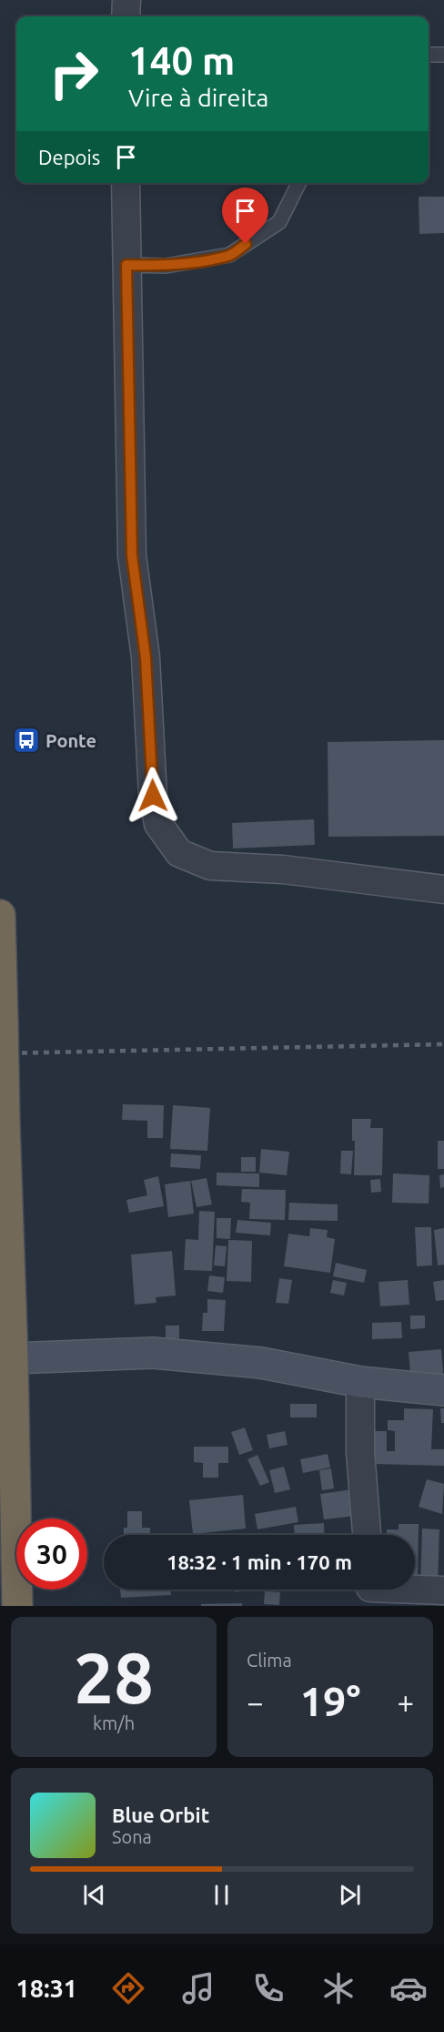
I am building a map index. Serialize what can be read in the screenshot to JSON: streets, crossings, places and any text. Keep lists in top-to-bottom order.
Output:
{
  "places": {
    "bus stop": ["Ponte"]
  },
  "page": {
    "turn": ["140 m", "Vire à direita"],
    "then": "Depois",
    "limit": "30",
    "trip": "18:32 · 1 min · 170 m",
    "tile": [
      ["28", "km/h"],
      "Clima"
    ],
    "heat": ["−", "19°", "+"],
    "song": ["Blue Orbit", "Sona"],
    "tabs": "18:31"
  }
}
